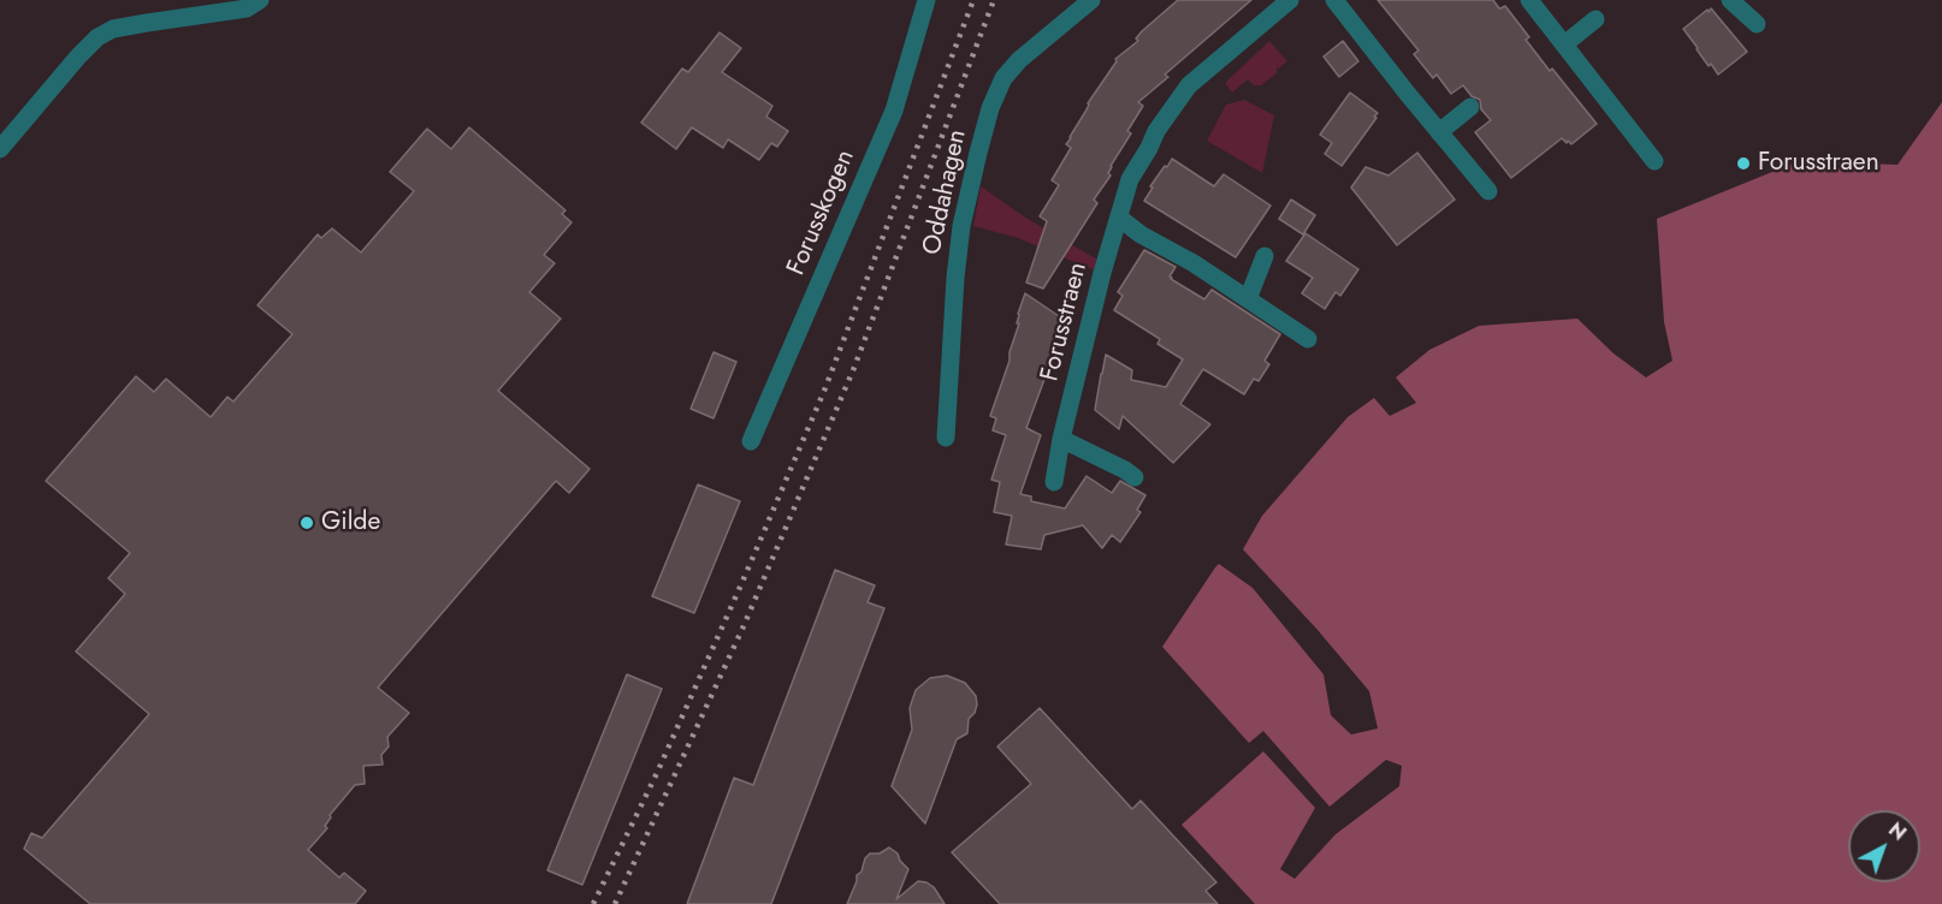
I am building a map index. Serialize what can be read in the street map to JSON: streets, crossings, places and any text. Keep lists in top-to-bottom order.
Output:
{
  "streets": {
    "street": ["Oddahagen", "Forusskogen", "Forusstraen"]
  },
  "places": ["Forusstraen", "Gilde"],
  "north": "top right"
}
